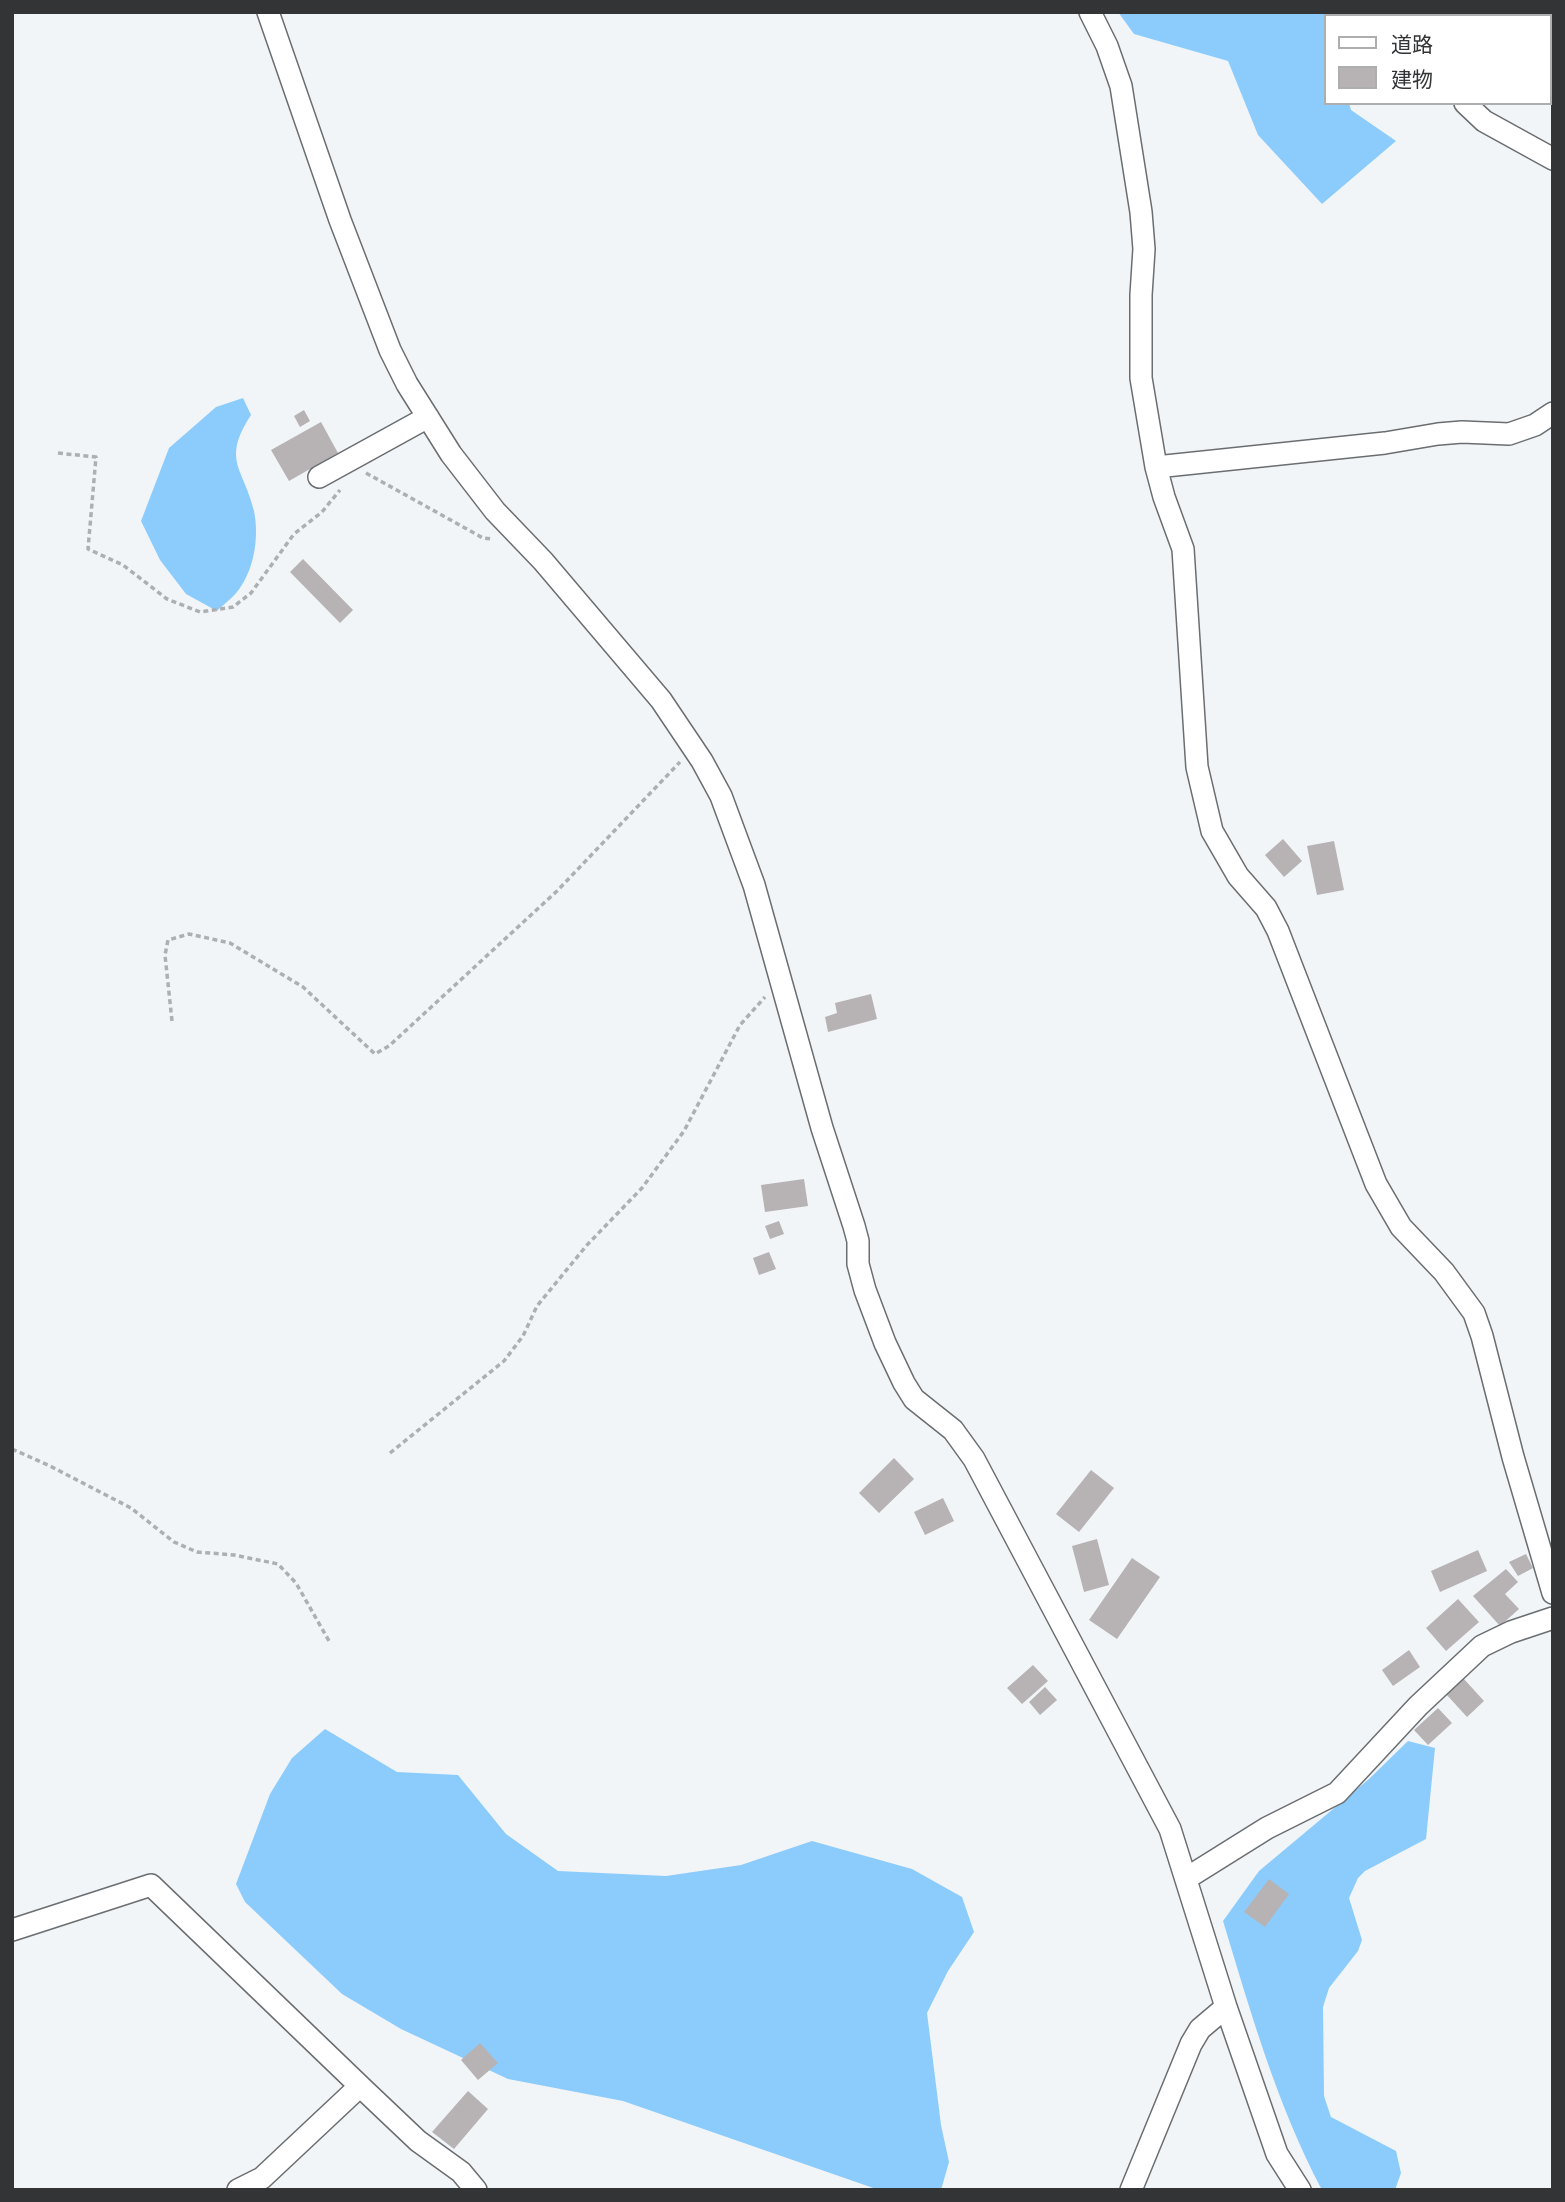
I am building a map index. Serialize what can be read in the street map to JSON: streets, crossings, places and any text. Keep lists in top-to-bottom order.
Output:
{
  "legend": ["道路", "建物"]
}
